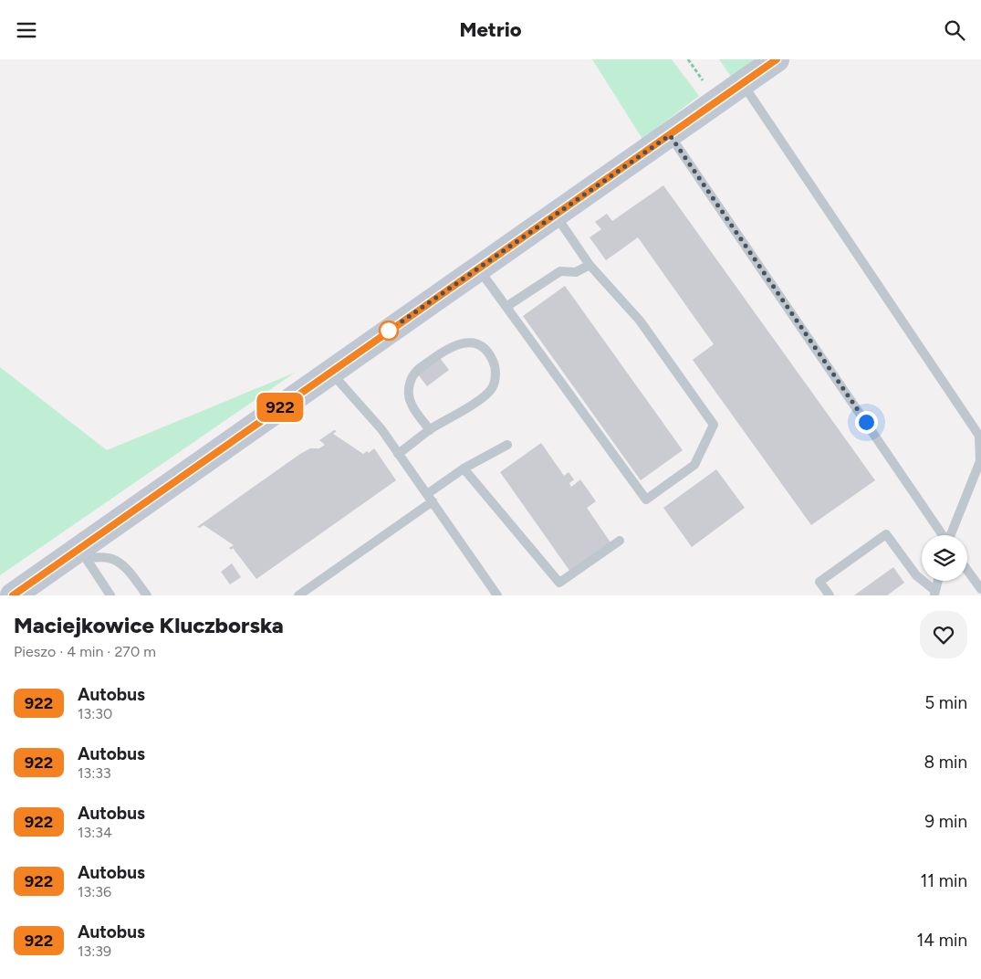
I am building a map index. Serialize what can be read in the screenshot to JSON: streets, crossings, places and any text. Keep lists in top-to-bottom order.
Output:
{
  "lines": ["bus line 922"],
  "page": {
    "header": "Metrio",
    "on_map": "922",
    "heading": ["Maciejkowice Kluczborska", "Pieszo · 4 min · 270 m"],
    "list": [
      {
        "mark": "922",
        "name": "Autobus",
        "note": "13:30",
        "value": "5 min"
      },
      {
        "mark": "922",
        "name": "Autobus",
        "note": "13:33",
        "value": "8 min"
      },
      {
        "mark": "922",
        "name": "Autobus",
        "note": "13:34",
        "value": "9 min"
      },
      {
        "mark": "922",
        "name": "Autobus",
        "note": "13:36",
        "value": "11 min"
      },
      {
        "mark": "922",
        "name": "Autobus",
        "note": "13:39",
        "value": "14 min"
      }
    ]
  }
}
